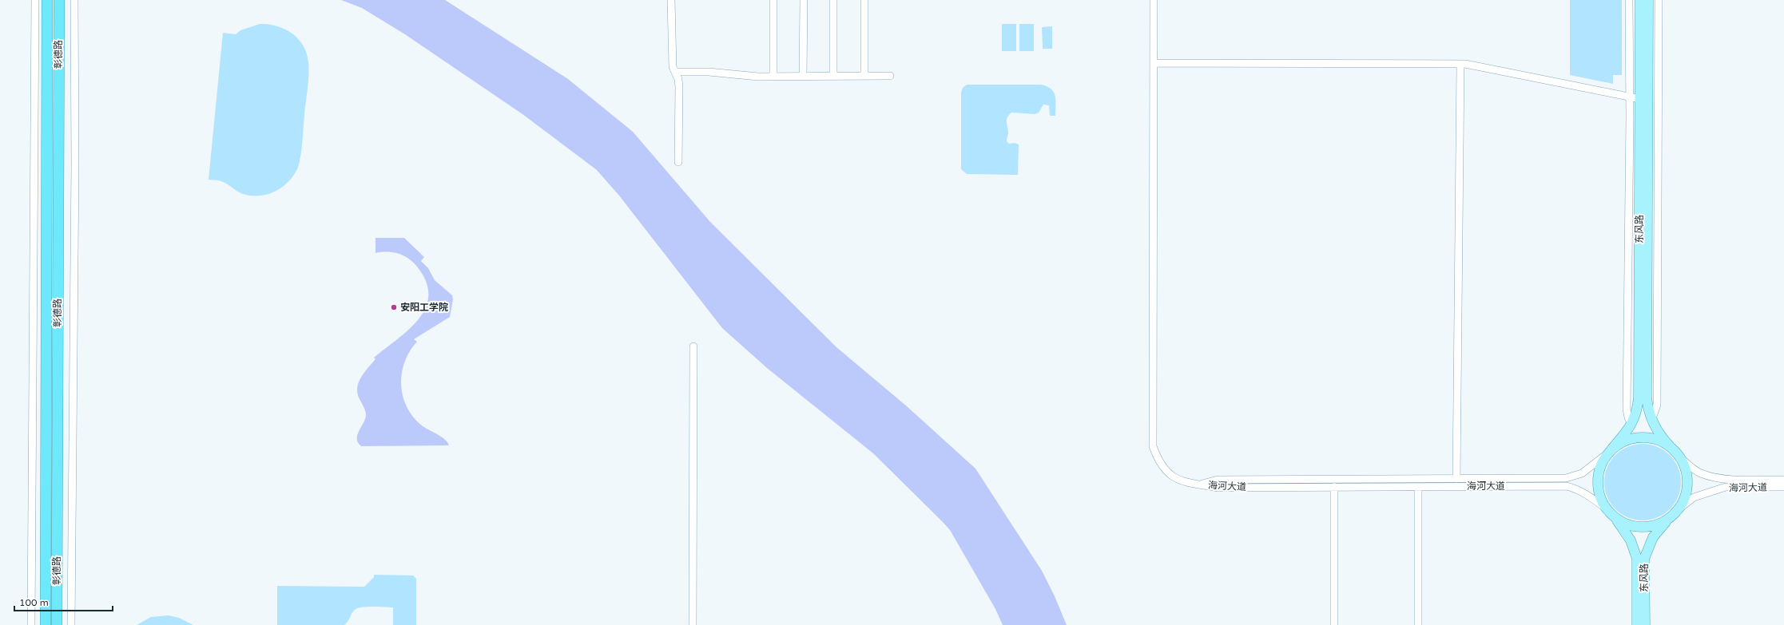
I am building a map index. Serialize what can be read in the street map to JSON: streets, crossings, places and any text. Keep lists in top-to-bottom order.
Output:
{
  "streets": {
    "highway": ["彰德路"],
    "main road": ["东风路"],
    "street": ["海河大道"]
  },
  "crossings": [
    ["东风路", "海河大道"]
  ],
  "places": ["安阳工学院"],
  "scale_bar": "100 m"
}
